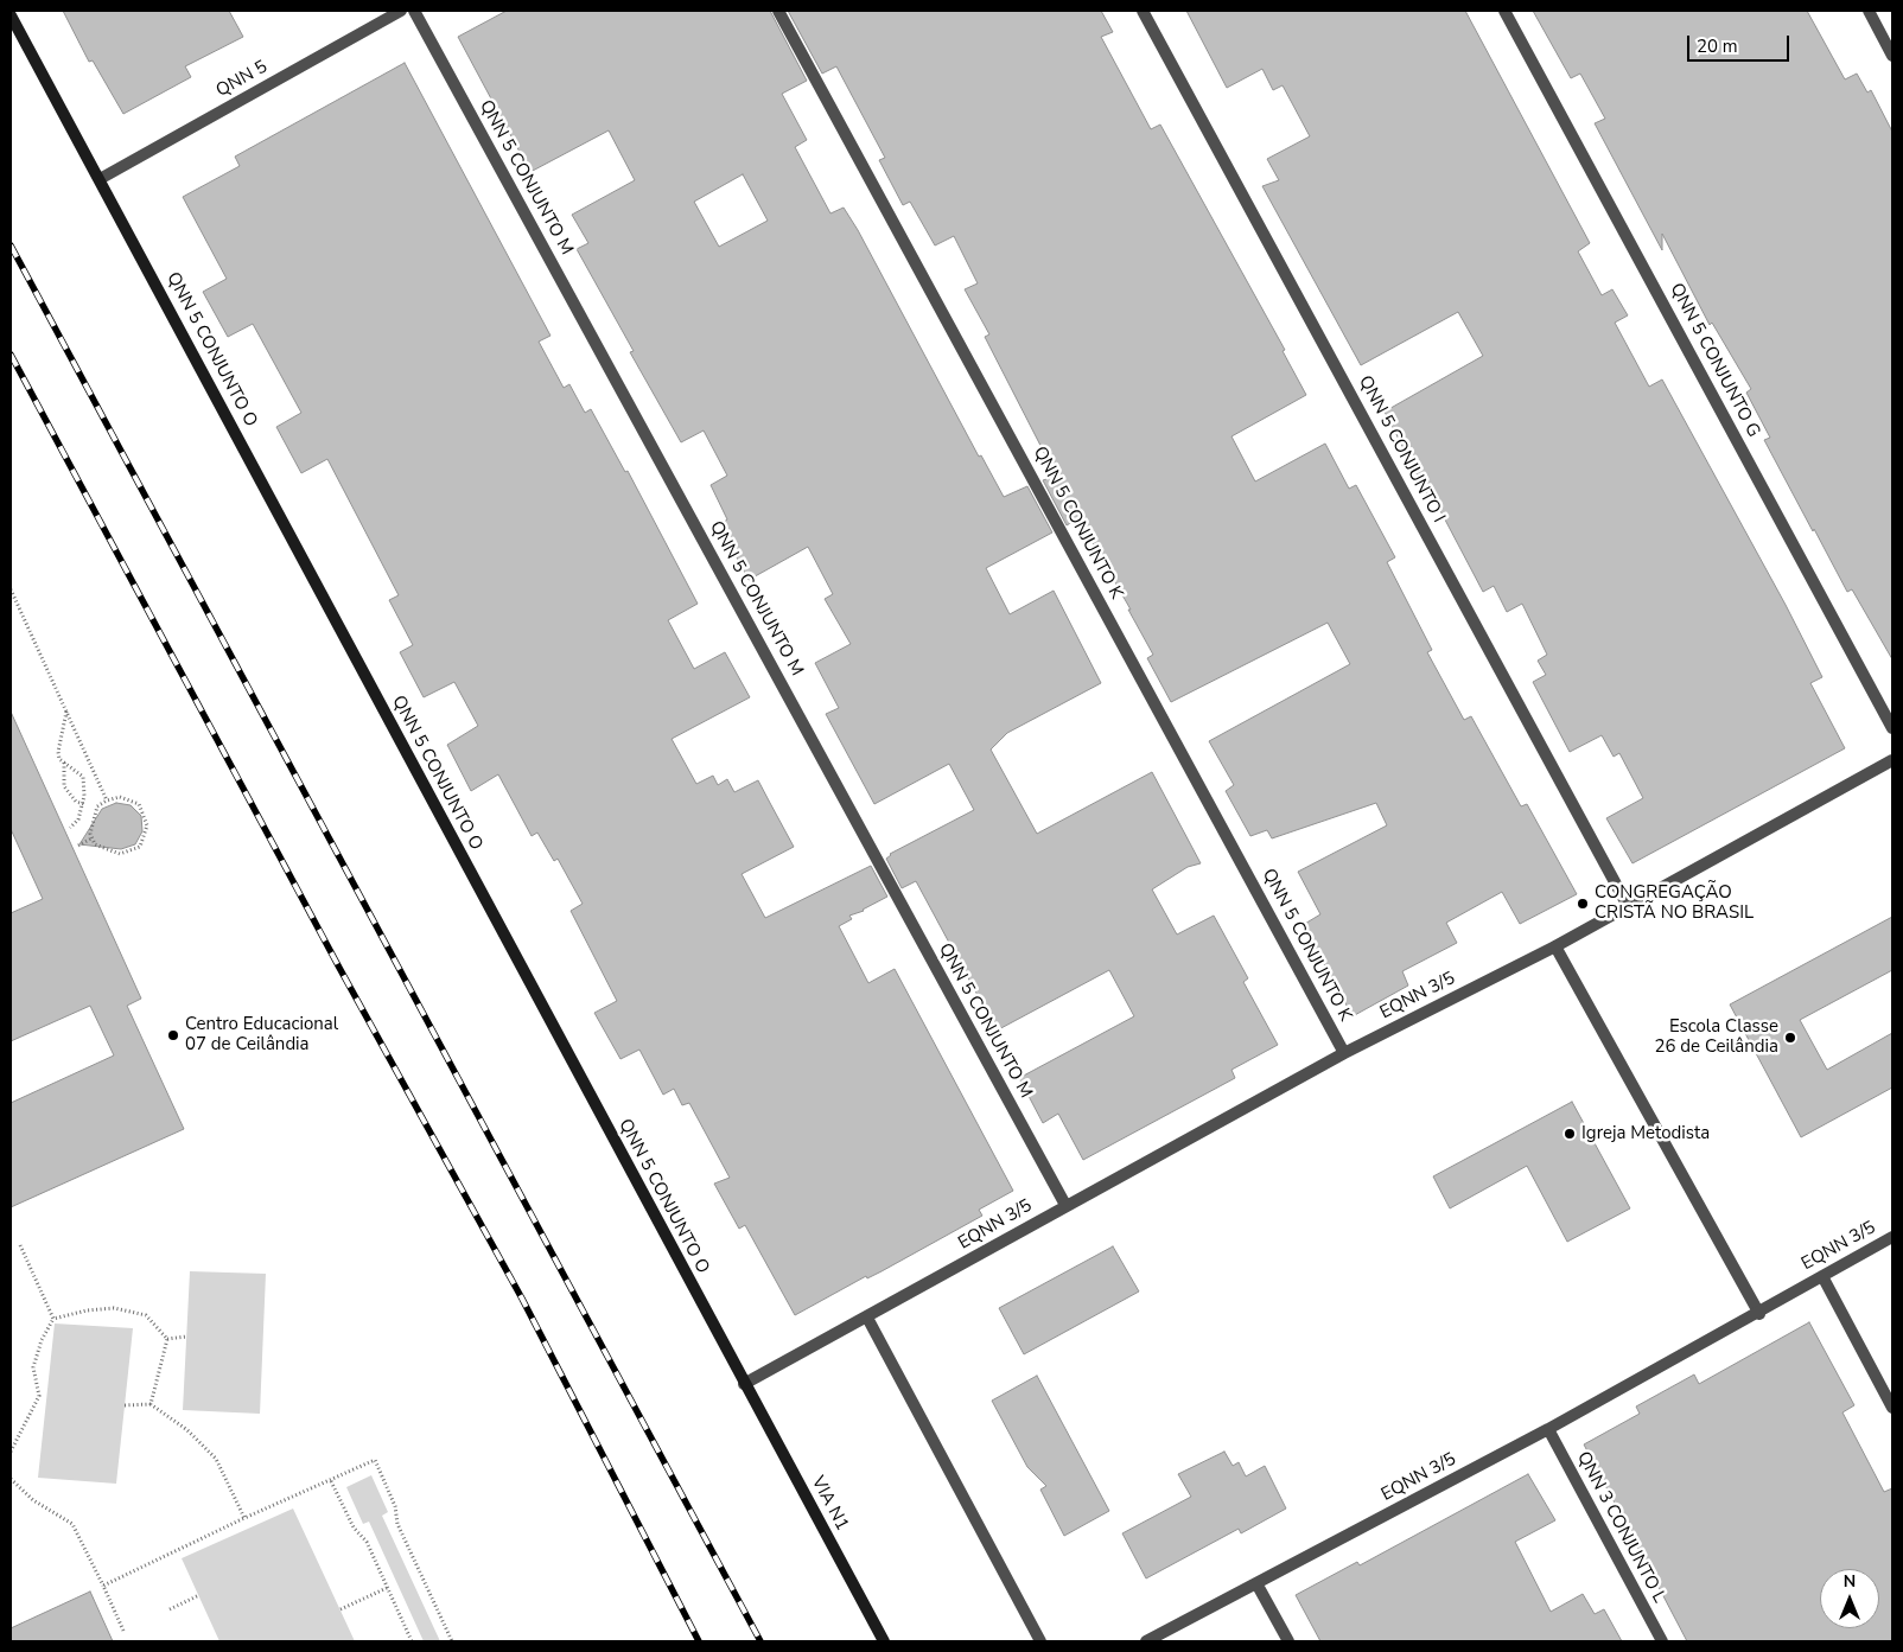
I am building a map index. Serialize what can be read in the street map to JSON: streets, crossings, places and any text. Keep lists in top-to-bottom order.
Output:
{
  "streets": {
    "street": [
      "QNN 5",
      "QNN 5 CONJUNTO M",
      "QNN 5 CONJUNTO O",
      "QNN 5 CONJUNTO G",
      "QNN 5 CONJUNTO I",
      "QNN 5 CONJUNTO K",
      "EQNN 3/5",
      "VIA N1",
      "QNN 3 CONJUNTO L"
    ]
  },
  "crossings": [
    ["QNN 5", "QNN 5 CONJUNTO O"],
    ["QNN 5 CONJUNTO M", "EQNN 3/5"],
    ["QNN 5 CONJUNTO O", "EQNN 3/5"],
    ["QNN 5 CONJUNTO O", "VIA N1"],
    ["QNN 5 CONJUNTO I", "EQNN 3/5"],
    ["QNN 5 CONJUNTO K", "EQNN 3/5"],
    ["EQNN 3/5", "VIA N1"],
    ["EQNN 3/5", "QNN 3 CONJUNTO L"]
  ],
  "places": [
    "CONGREGAÇÃO CRISTÃ NO BRASIL",
    "Centro Educacional 07 de Ceilândia",
    "Escola Classe 26 de Ceilândia",
    "Igreja Metodista"
  ],
  "scale_bar": "20 m",
  "north": "top"
}
